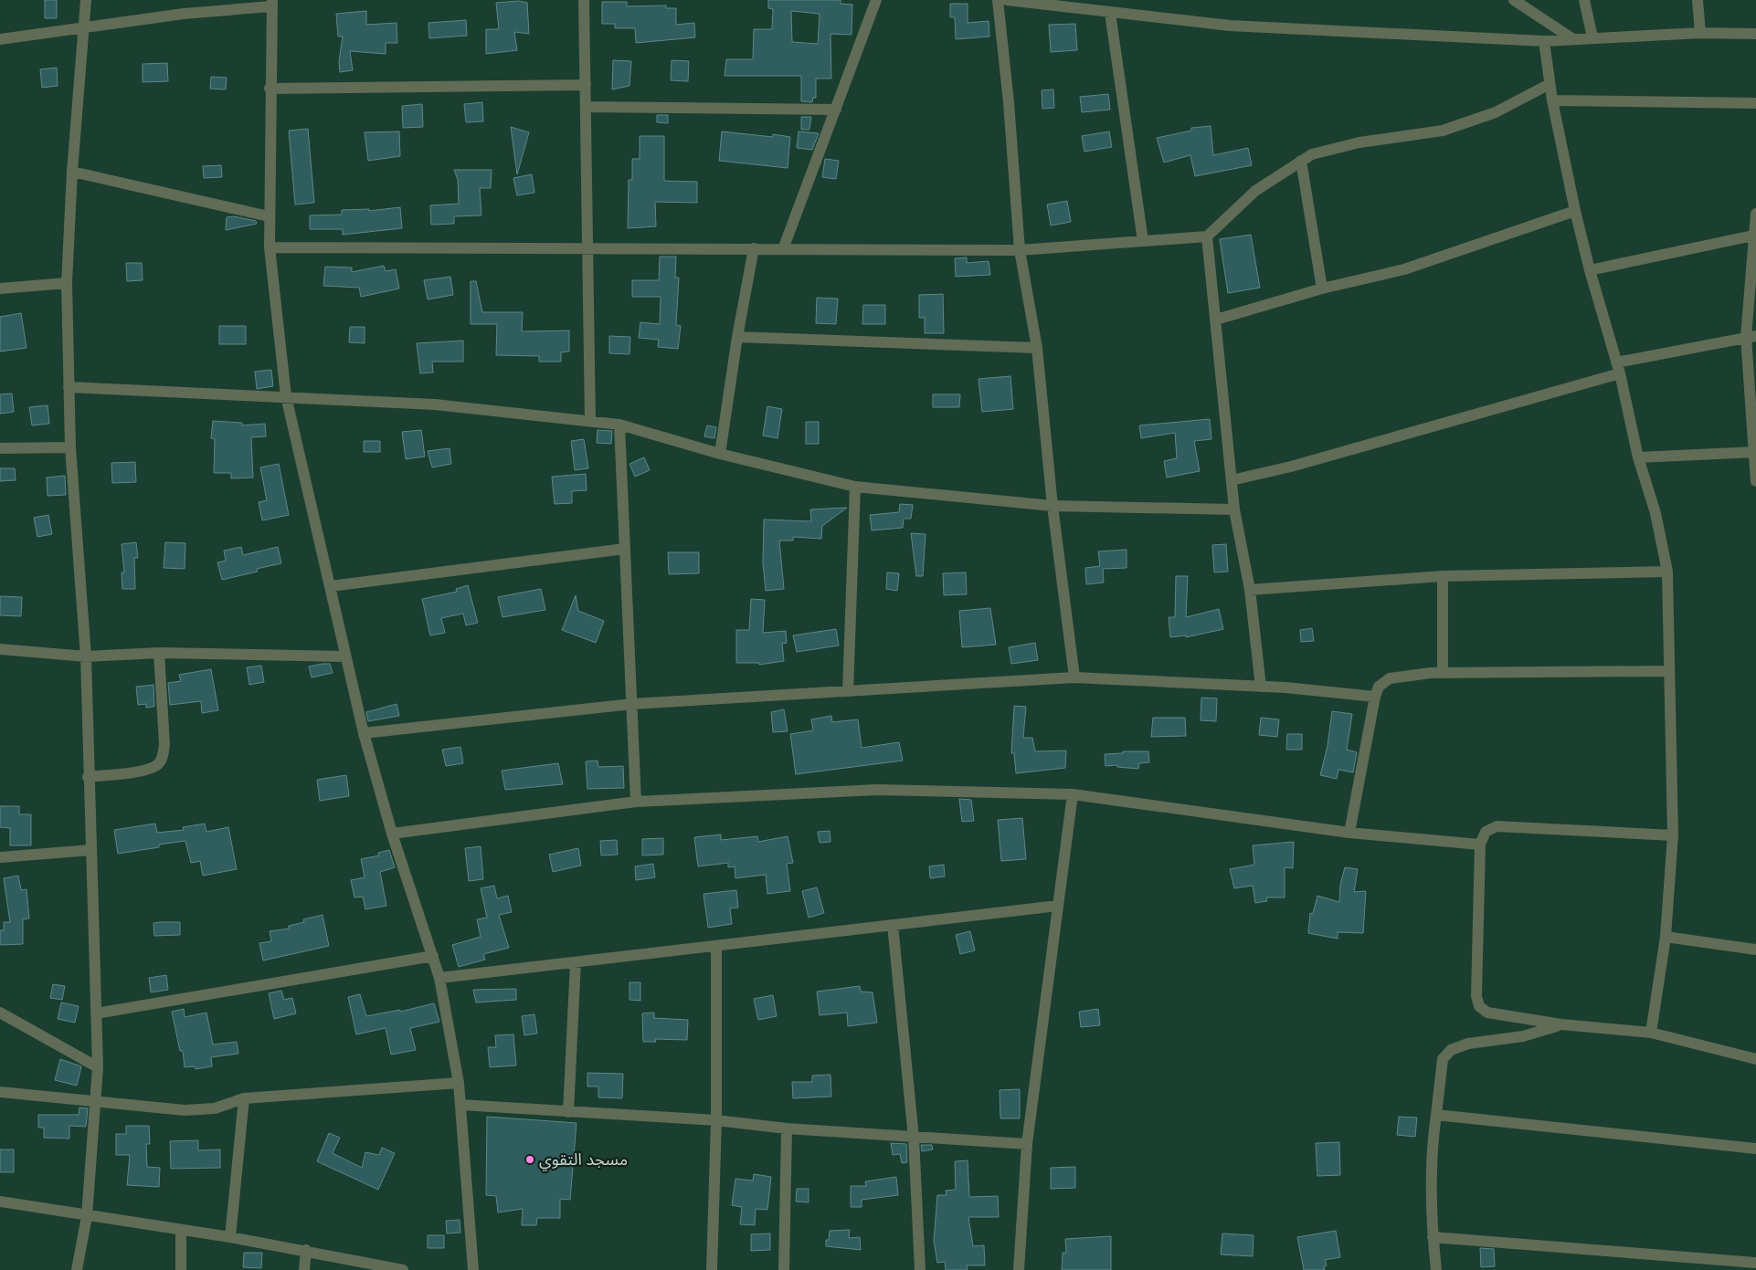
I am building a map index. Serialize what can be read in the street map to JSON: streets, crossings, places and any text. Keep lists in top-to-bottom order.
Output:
{
  "places": ["مسجد التقوي"]
}
